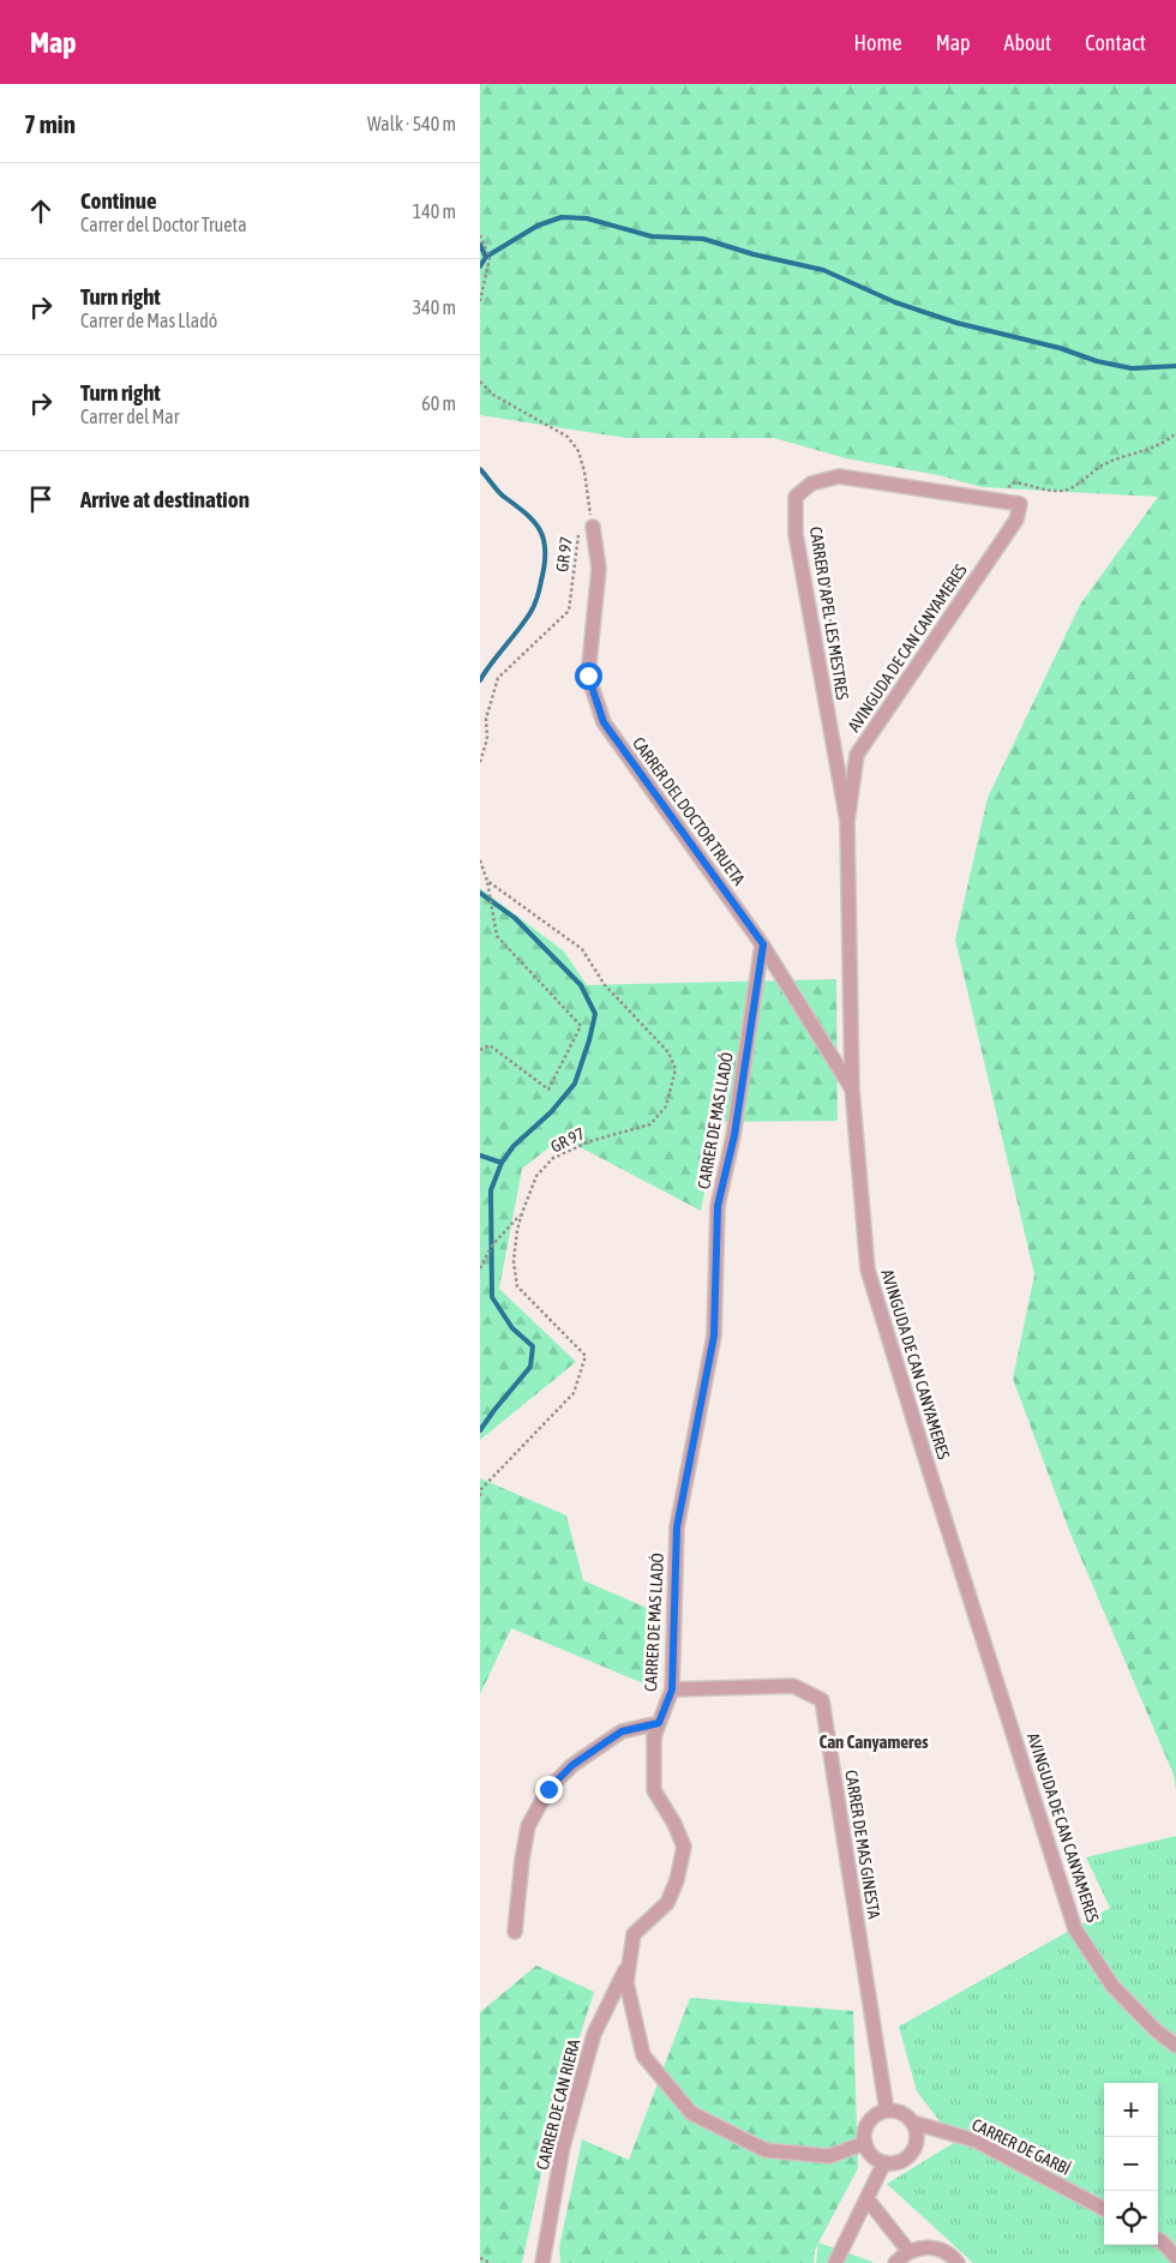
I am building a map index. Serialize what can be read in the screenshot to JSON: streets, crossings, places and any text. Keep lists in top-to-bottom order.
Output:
{
  "streets": {
    "street": [
      "CARRER D'APEL·LES MESTRES",
      "AVINGUDA DE CAN CANYAMERES",
      "CARRER DEL DOCTOR TRUETA",
      "CARRER DE MAS LLADÓ",
      "CARRER DE MAS GINESTA",
      "CARRER DE CAN RIERA",
      "CARRER DE GARBÍ"
    ],
    "path": ["GR 97"]
  },
  "crossings": [
    ["GR 97", "CARRER DEL DOCTOR TRUETA"],
    ["CARRER D'APEL·LES MESTRES", "AVINGUDA DE CAN CANYAMERES"],
    ["AVINGUDA DE CAN CANYAMERES", "CARRER DEL DOCTOR TRUETA"],
    ["CARRER DEL DOCTOR TRUETA", "CARRER DE MAS LLADÓ"],
    ["CARRER DE MAS LLADÓ", "CARRER DE MAS GINESTA"],
    ["CARRER DE MAS LLADÓ", "CARRER DE CAN RIERA"],
    ["CARRER DE MAS LLADÓ", "CARRER DE GARBÍ"],
    ["CARRER DE MAS GINESTA", "CARRER DE GARBÍ"]
  ],
  "districts": ["Can Canyameres"],
  "page": {
    "header": "Map",
    "nav": [
      "Home",
      "Map",
      "About",
      "Contact"
    ],
    "heading": ["7 min", "Walk · 540 m"],
    "list": [
      ["Continue", "Carrer del Doctor Trueta", "140 m"],
      ["Turn right", "Carrer de Mas Lladó", "340 m"],
      ["Turn right", "Carrer del Mar", "60 m"],
      "Arrive at destination"
    ],
    "map_buttons": ["+", "−"]
  }
}
